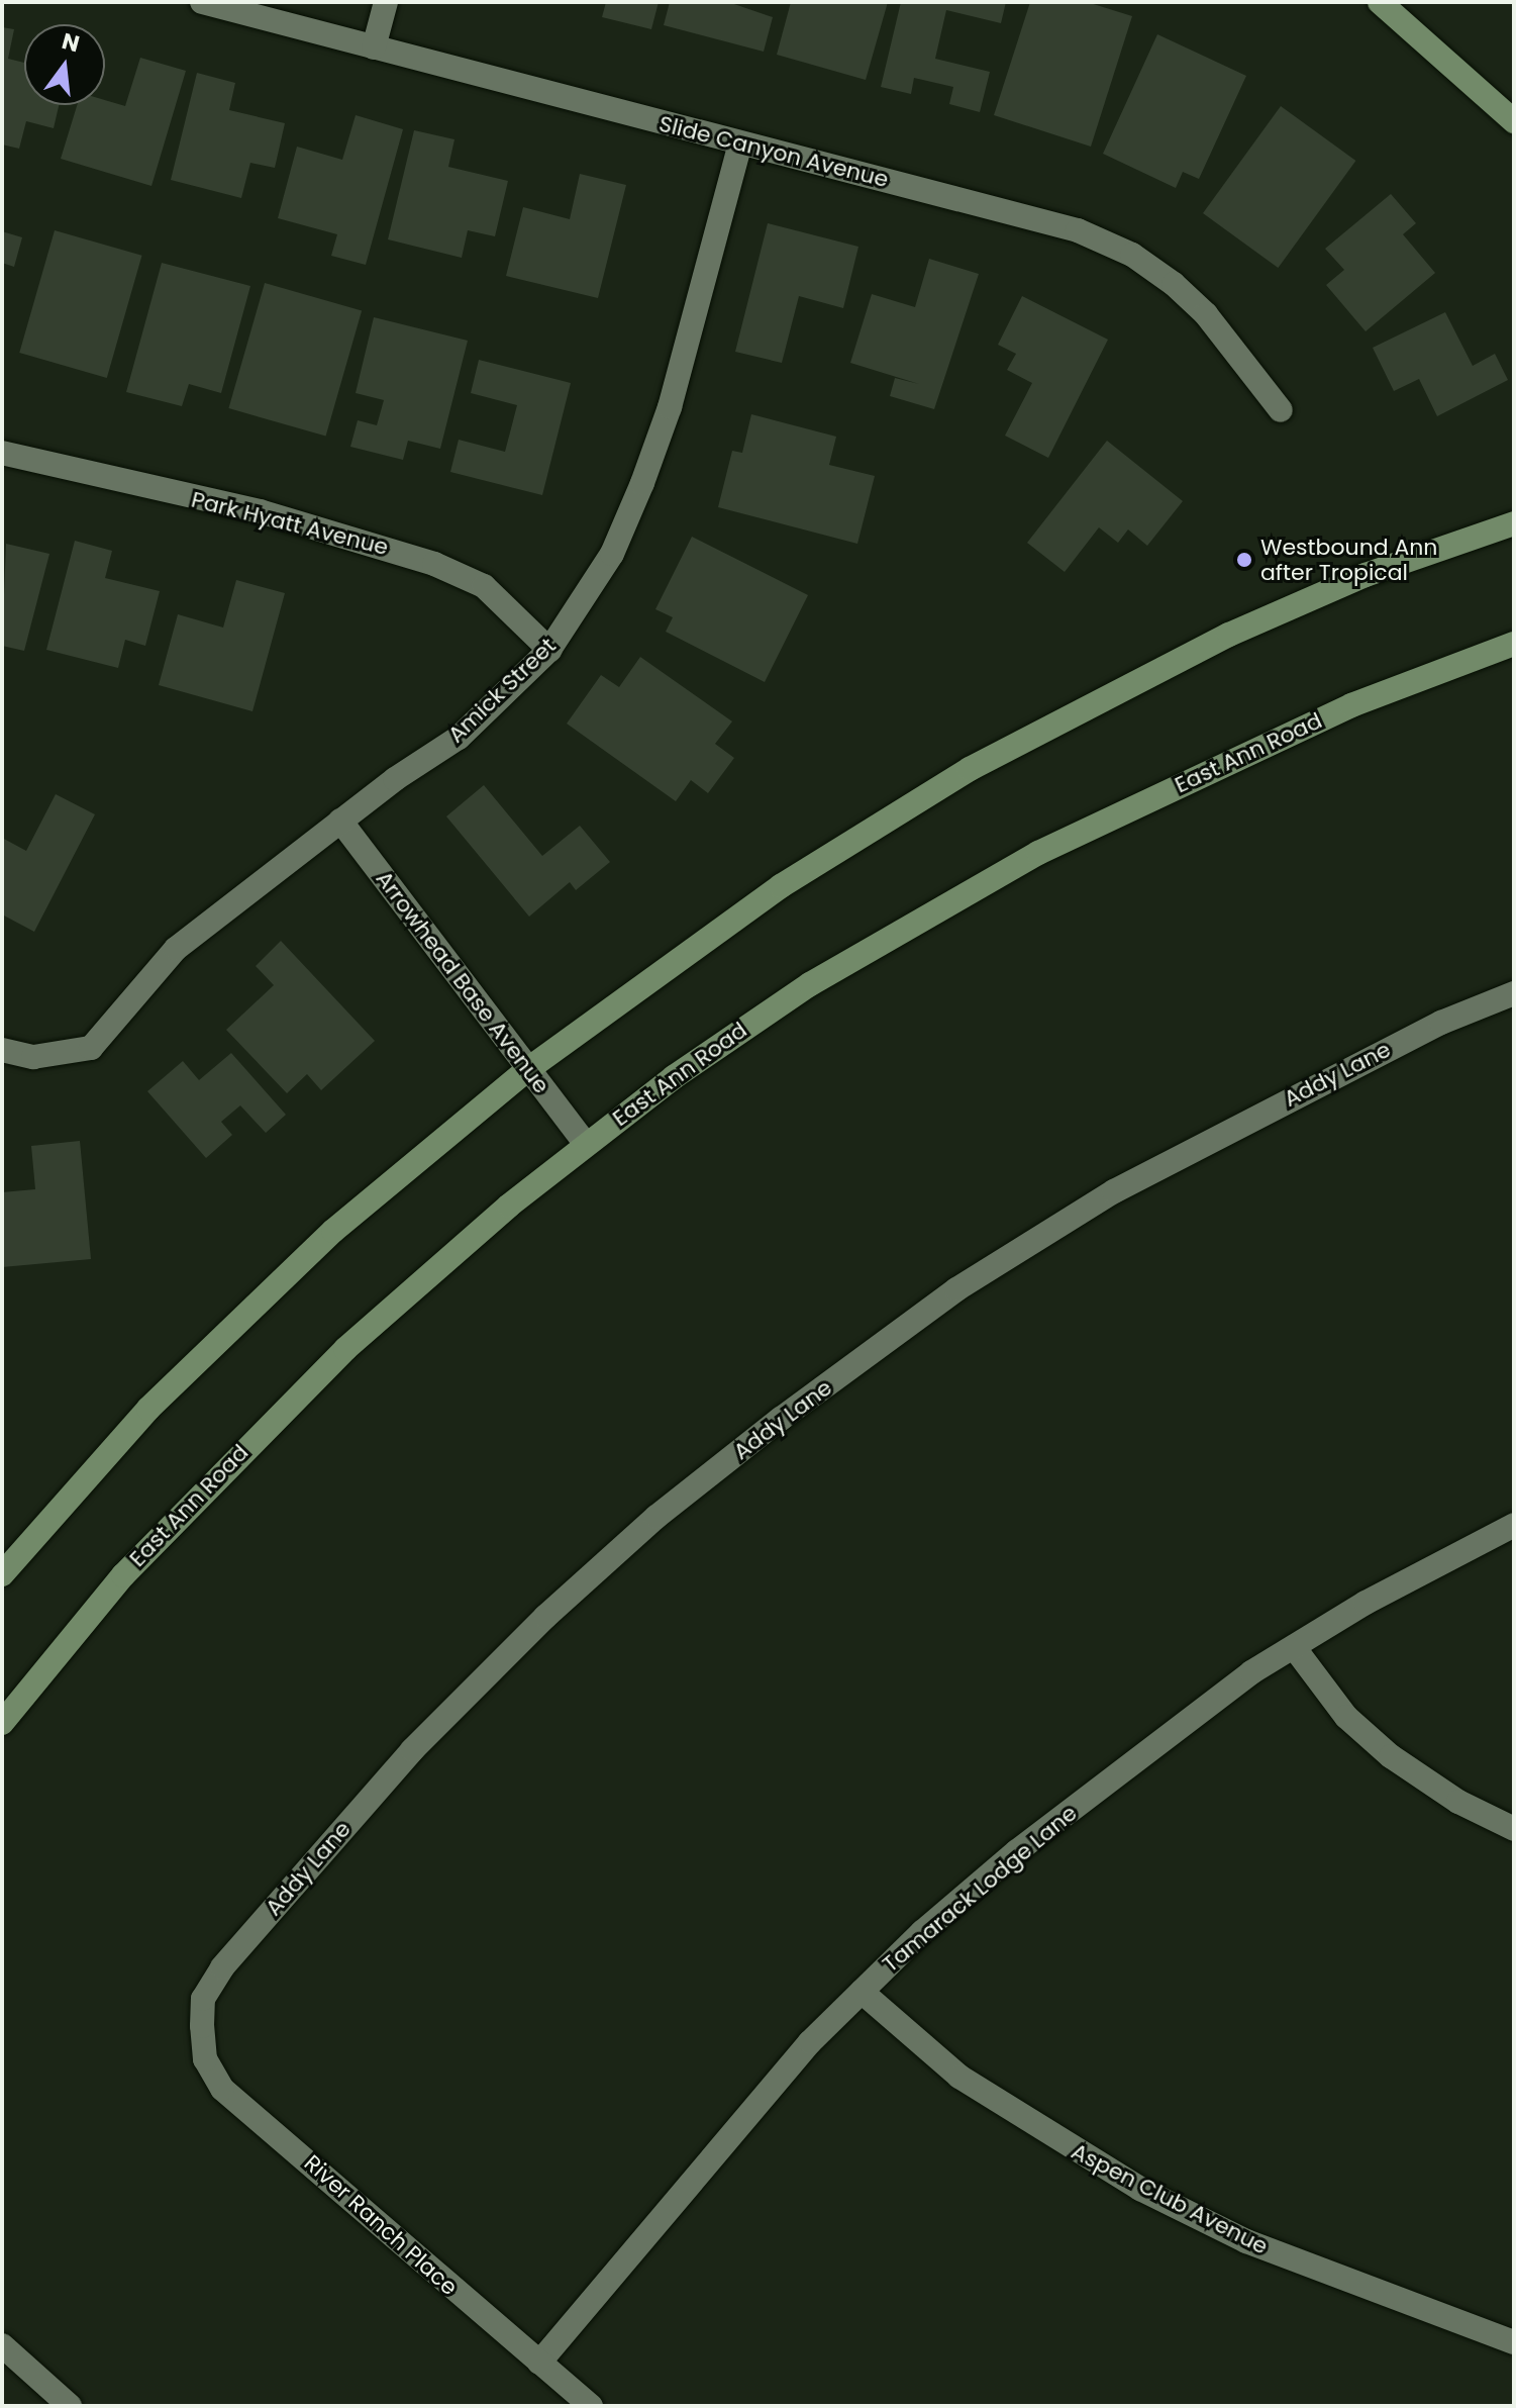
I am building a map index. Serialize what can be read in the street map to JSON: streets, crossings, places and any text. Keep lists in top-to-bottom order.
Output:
{
  "streets": {
    "main road": ["East Ann Road"],
    "street": [
      "Slide Canyon Avenue",
      "Park Hyatt Avenue",
      "Amick Street",
      "Arrowhead Base Avenue",
      "Addy Lane",
      "Tamarack Lodge Lane",
      "Aspen Club Avenue",
      "River Ranch Place"
    ]
  },
  "crossings": [
    ["Slide Canyon Avenue", "Amick Street"],
    ["Park Hyatt Avenue", "Amick Street"],
    ["Amick Street", "Arrowhead Base Avenue"],
    ["East Ann Road", "Arrowhead Base Avenue"],
    ["Addy Lane", "River Ranch Place"],
    ["Tamarack Lodge Lane", "Aspen Club Avenue"],
    ["Tamarack Lodge Lane", "River Ranch Place"]
  ],
  "places": ["Westbound Ann after Tropical"],
  "north": "top"
}
